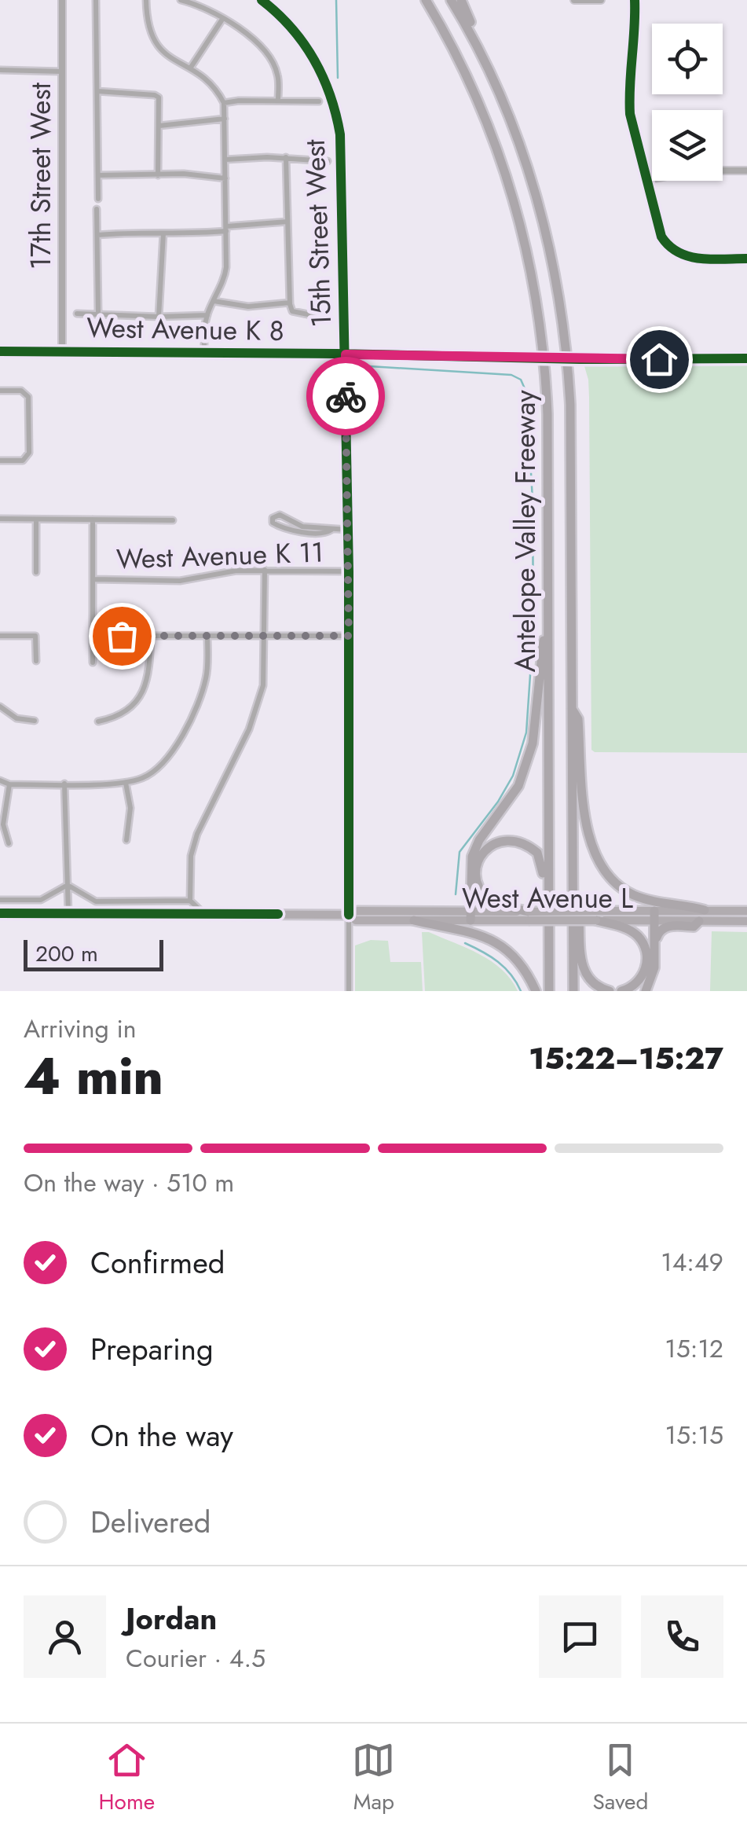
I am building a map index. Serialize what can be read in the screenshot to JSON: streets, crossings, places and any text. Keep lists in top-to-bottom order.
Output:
{
  "streets": {
    "highway": ["Antelope Valley Freeway"],
    "main road": ["West Avenue L"],
    "street": [
      "17th Street West",
      "15th Street West",
      "West Avenue K 8",
      "West Avenue K 11"
    ]
  },
  "crossings": [
    ["17th Street West", "West Avenue K 8"],
    ["15th Street West", "West Avenue K 8"],
    ["15th Street West", "West Avenue K 11"],
    ["15th Street West", "West Avenue L"]
  ],
  "scale_bar": "200 m",
  "page": {
    "scale": "200 m",
    "heading": ["4 min", "Arriving in", "15:22–15:27"],
    "panel": ["Jordan", "Courier · 4.5"],
    "bar": "On the way · 510 m",
    "list": [
      ["Confirmed", "14:49"],
      ["Preparing", "15:12"],
      ["On the way", "15:15"],
      "Delivered"
    ],
    "tabs": ["Home", "Map", "Saved"]
  }
}
